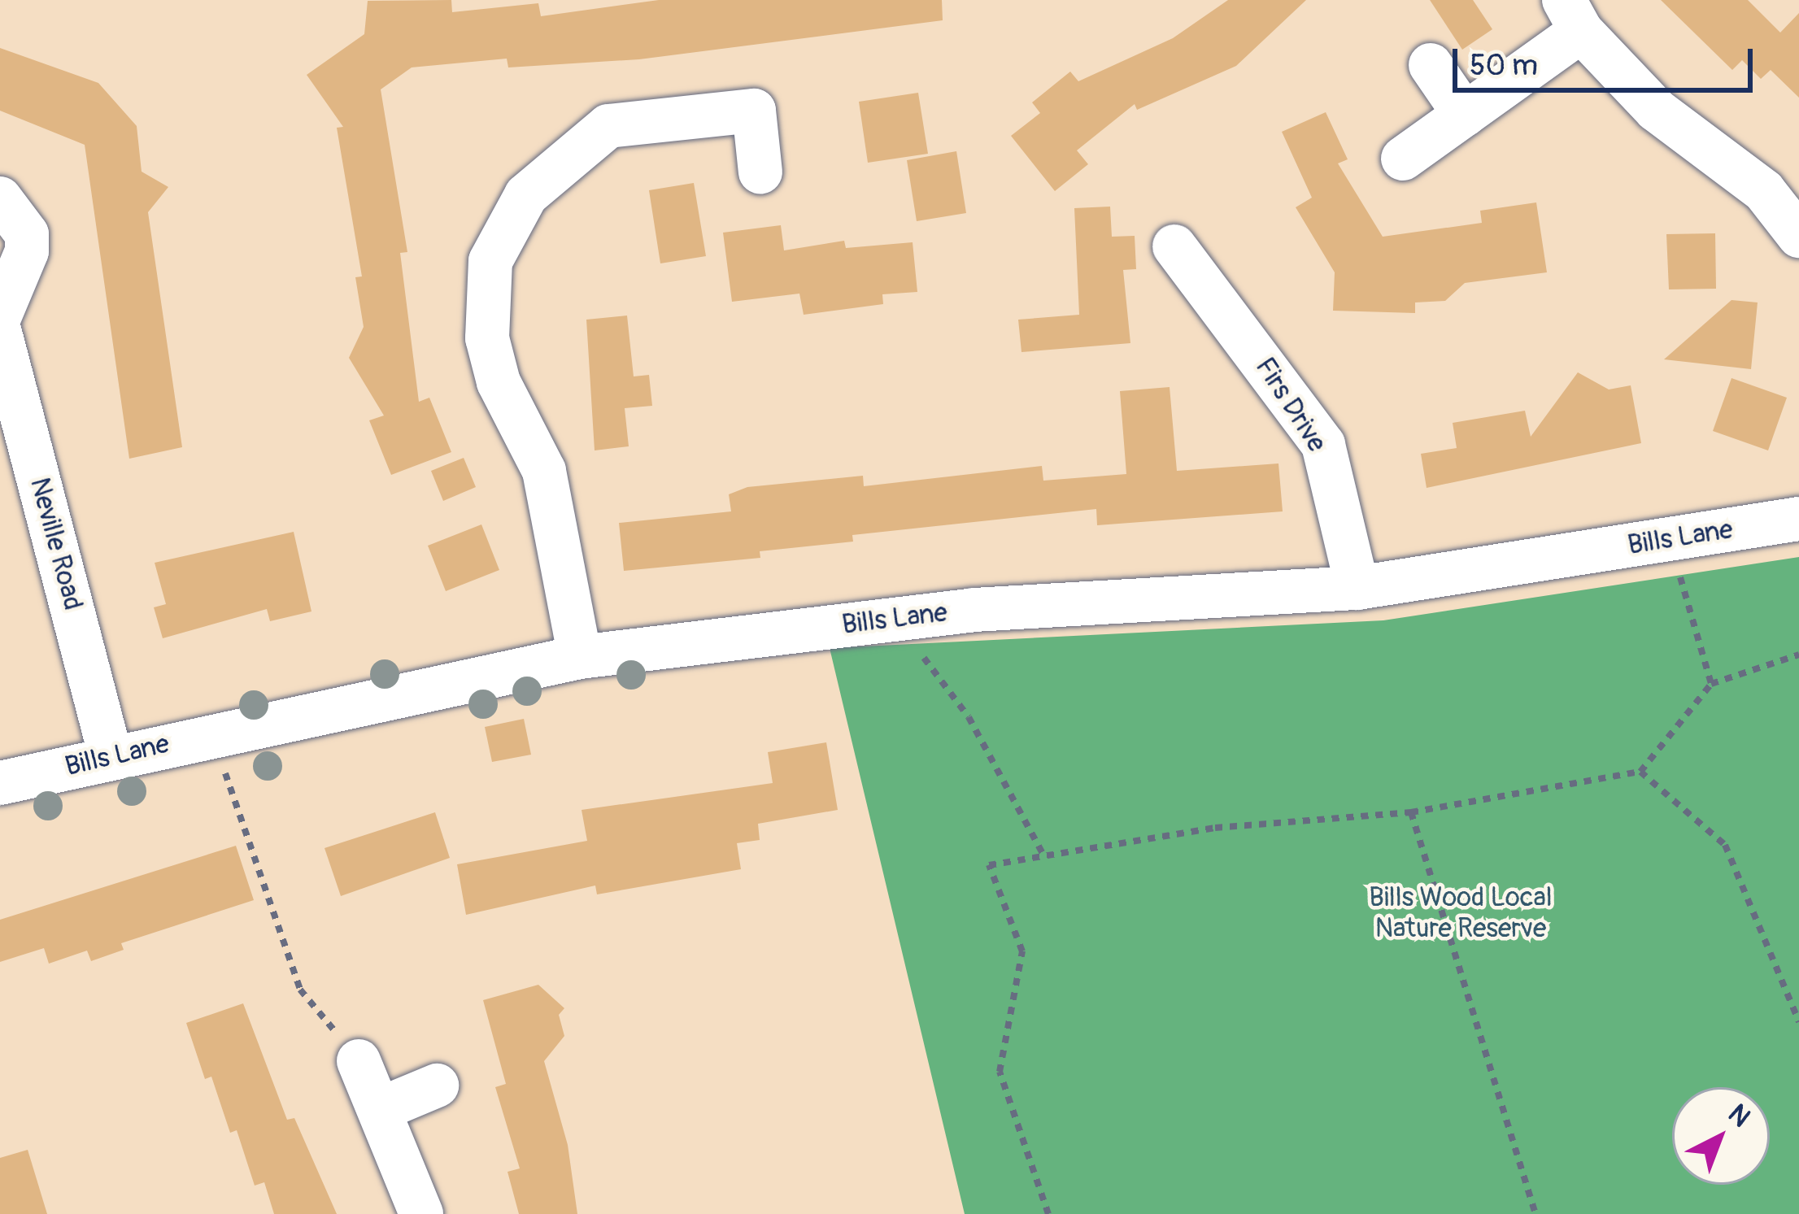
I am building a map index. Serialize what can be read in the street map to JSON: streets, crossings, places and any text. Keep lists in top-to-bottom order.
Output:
{
  "streets": {
    "street": ["Firs Drive", "Bills Lane", "Neville Road"]
  },
  "crossings": [
    ["Firs Drive", "Bills Lane"],
    ["Bills Lane", "Neville Road"]
  ],
  "parks": ["Bills Wood Local Nature Reserve"],
  "scale_bar": "50 m",
  "north": "top right"
}
